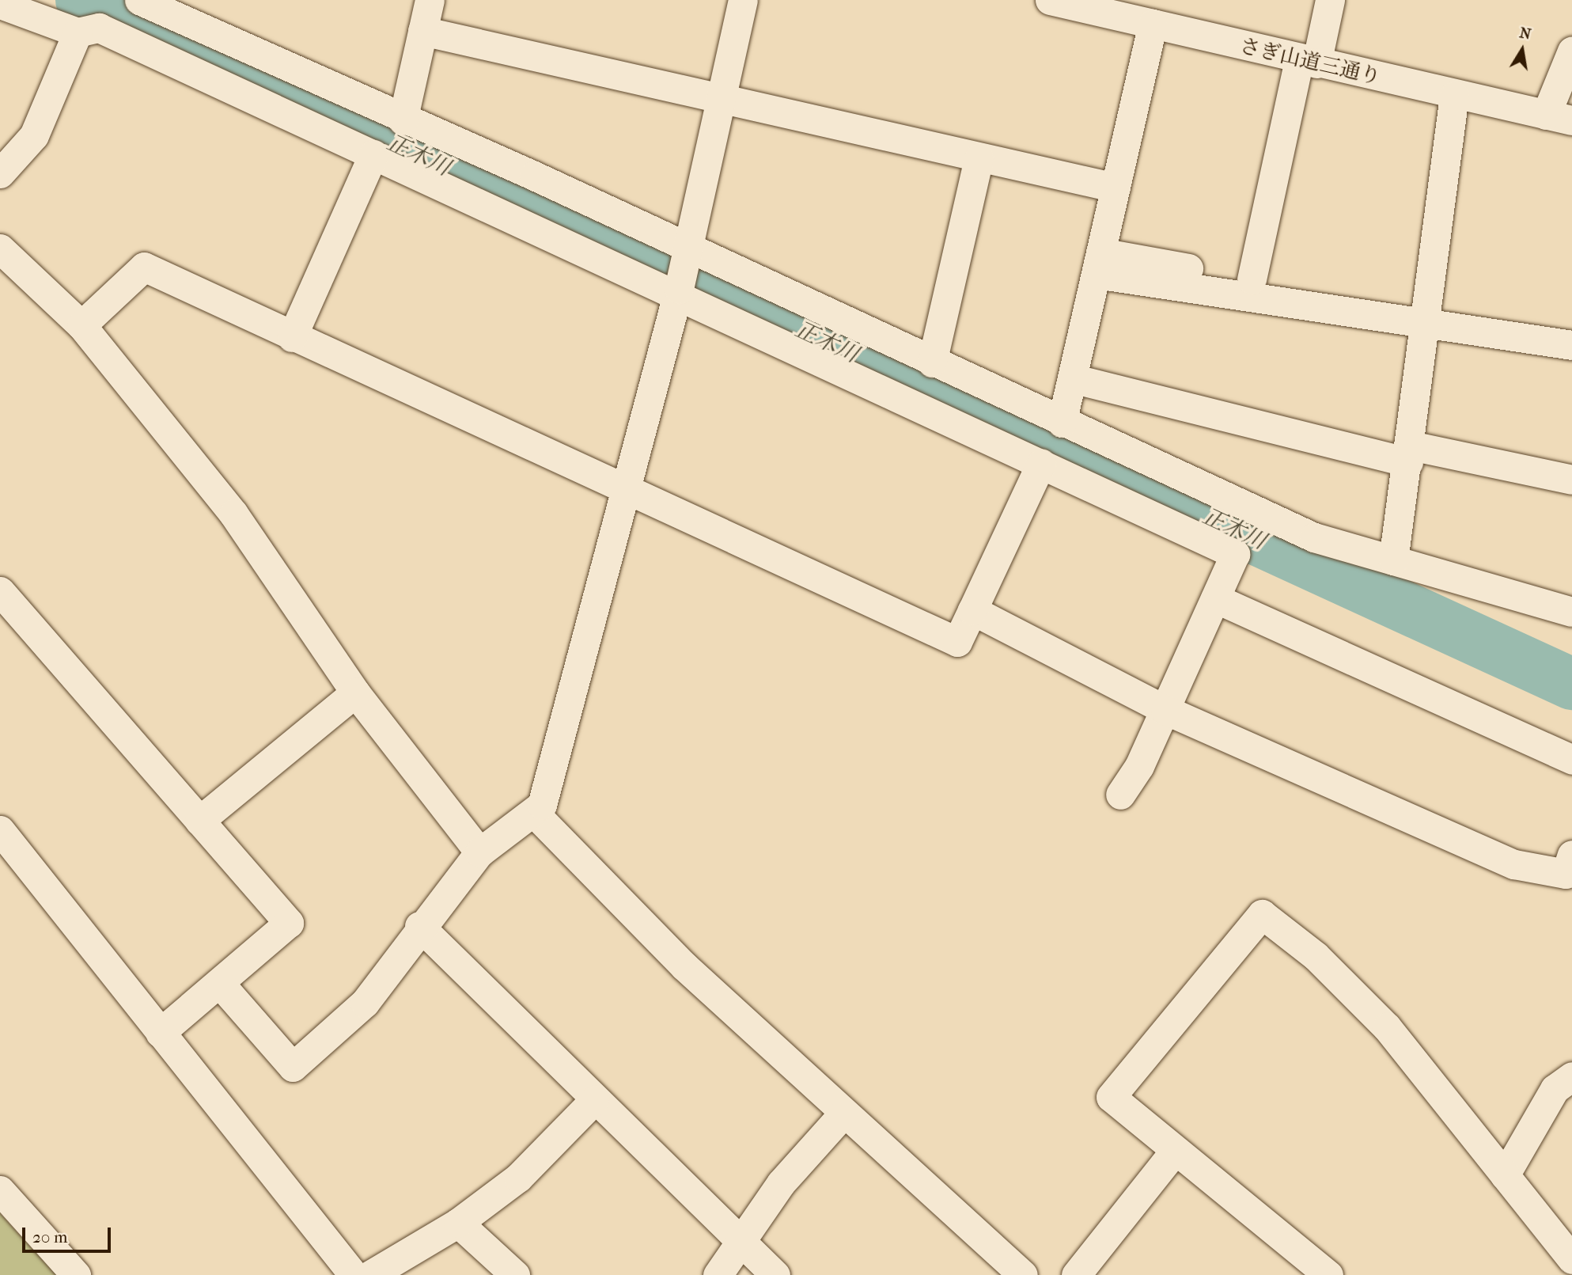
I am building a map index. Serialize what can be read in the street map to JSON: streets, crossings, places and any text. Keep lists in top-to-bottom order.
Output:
{
  "streets": {
    "street": ["さぎ山道三通り"]
  },
  "water": ["正木川"],
  "scale_bar": "20 m",
  "north": "top"
}
